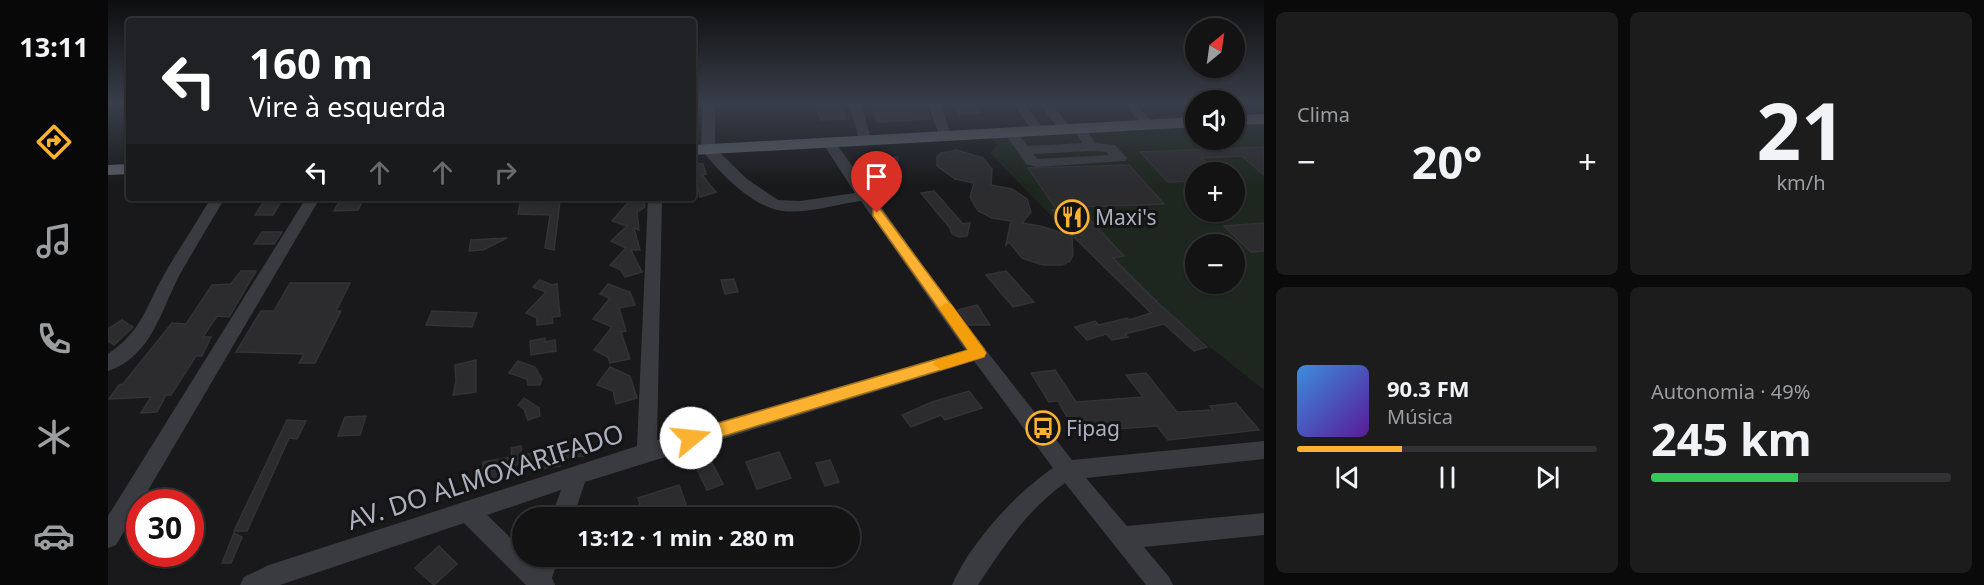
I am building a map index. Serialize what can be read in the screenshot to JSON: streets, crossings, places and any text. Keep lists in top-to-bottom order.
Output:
{
  "streets": {
    "street": ["AV. DO ALMOXARIFADO"]
  },
  "places": {
    "restaurant": ["Maxi's"],
    "bus stop": ["Fipag"]
  },
  "north": "top right",
  "page": {
    "tabs": "13:11",
    "tile": [
      "Clima",
      ["21", "km/h"],
      ["Autonomia · 49%", "245 km"]
    ],
    "map_buttons": ["+", "−"],
    "turn": ["160 m", "Vire à esquerda"],
    "heat": ["−", "20°", "+"],
    "song": ["90.3 FM", "Música"],
    "limit": "30",
    "trip": "13:12 · 1 min · 280 m"
  }
}
